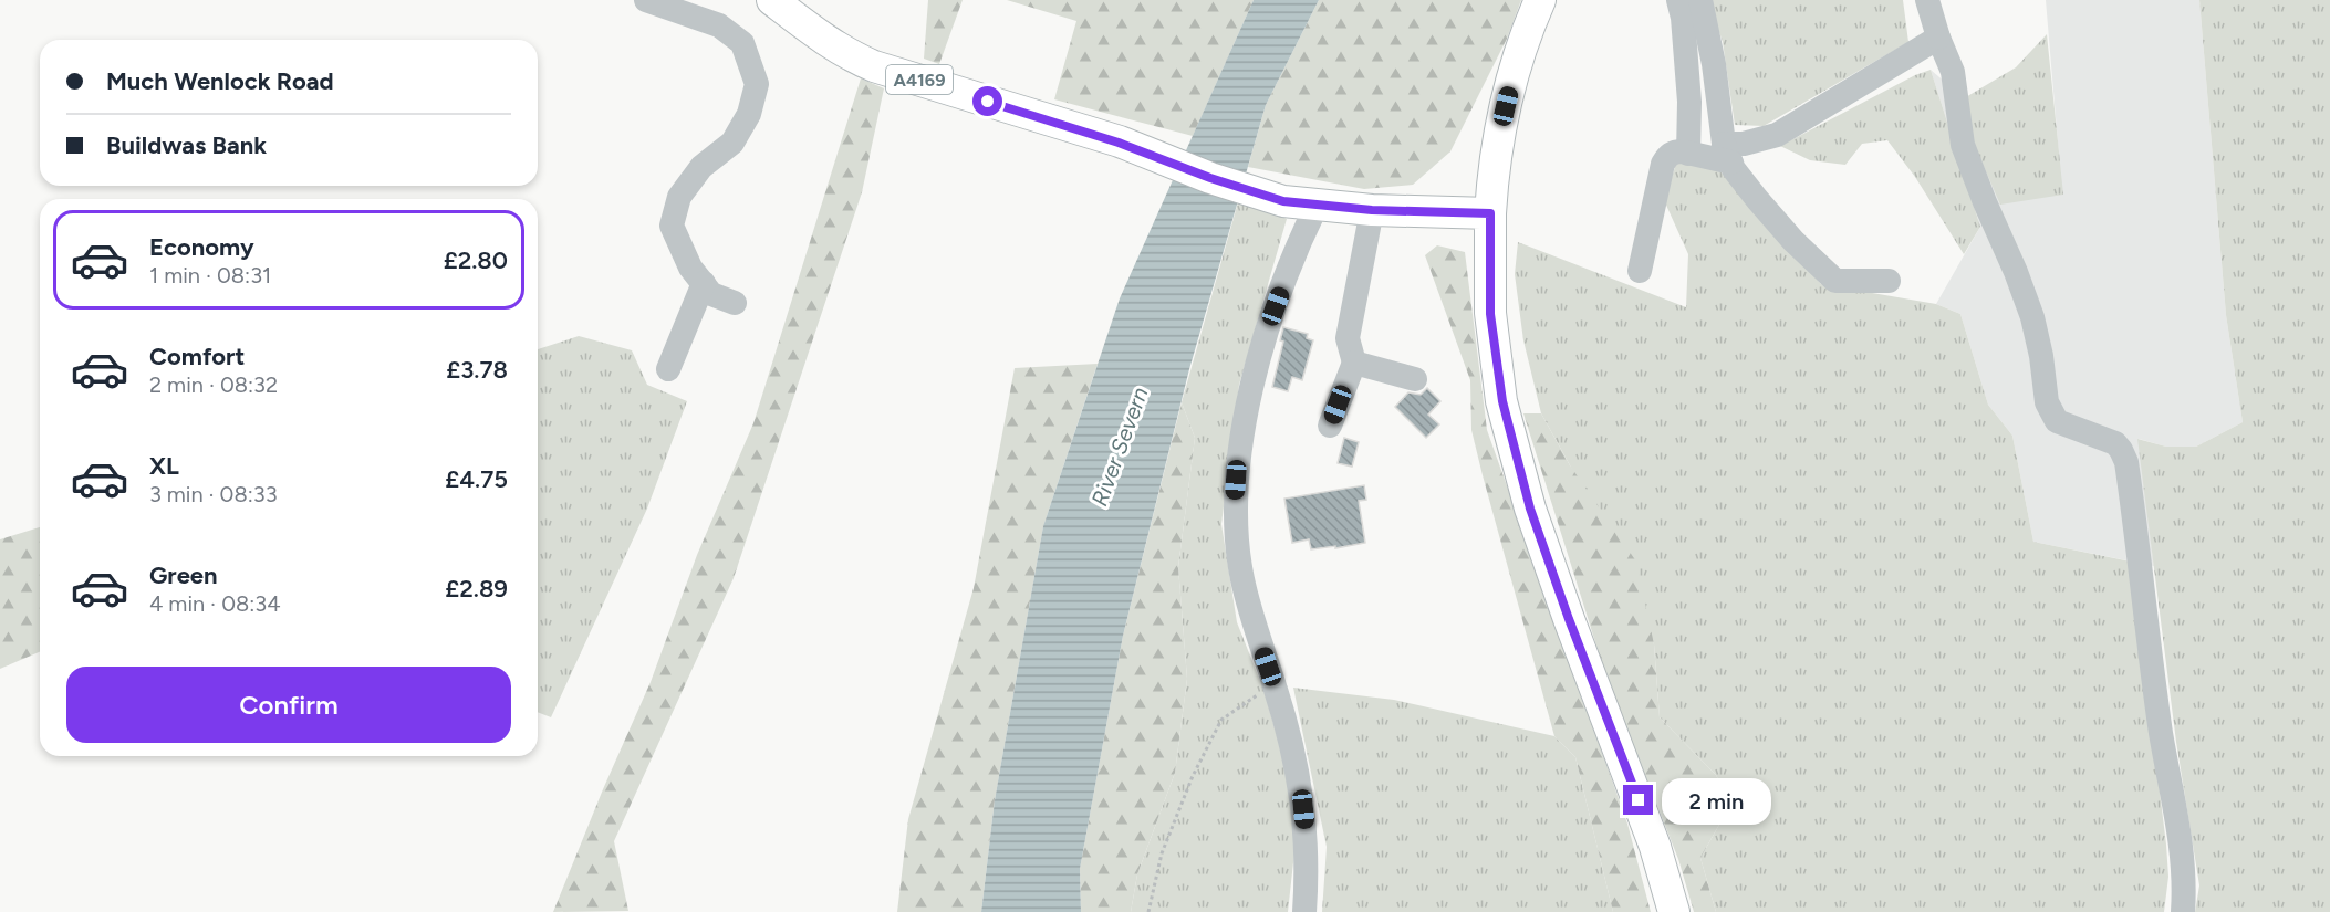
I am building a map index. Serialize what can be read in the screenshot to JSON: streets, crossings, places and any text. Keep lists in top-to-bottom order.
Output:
{
  "streets": {
    "main road": ["A4169"]
  },
  "water": ["River Severn"],
  "page": {
    "banner": ["Much Wenlock Road", "Buildwas Bank"],
    "list": [
      {
        "name": "Economy",
        "note": "1 min · 08:31",
        "value": "£2.80"
      },
      {
        "name": "Comfort",
        "note": "2 min · 08:32",
        "value": "£3.78"
      },
      {
        "name": "XL",
        "note": "3 min · 08:33",
        "value": "£4.75"
      },
      {
        "name": "Green",
        "note": "4 min · 08:34",
        "value": "£2.89"
      }
    ],
    "buttons": "Confirm",
    "bubble": "2 min"
  }
}
